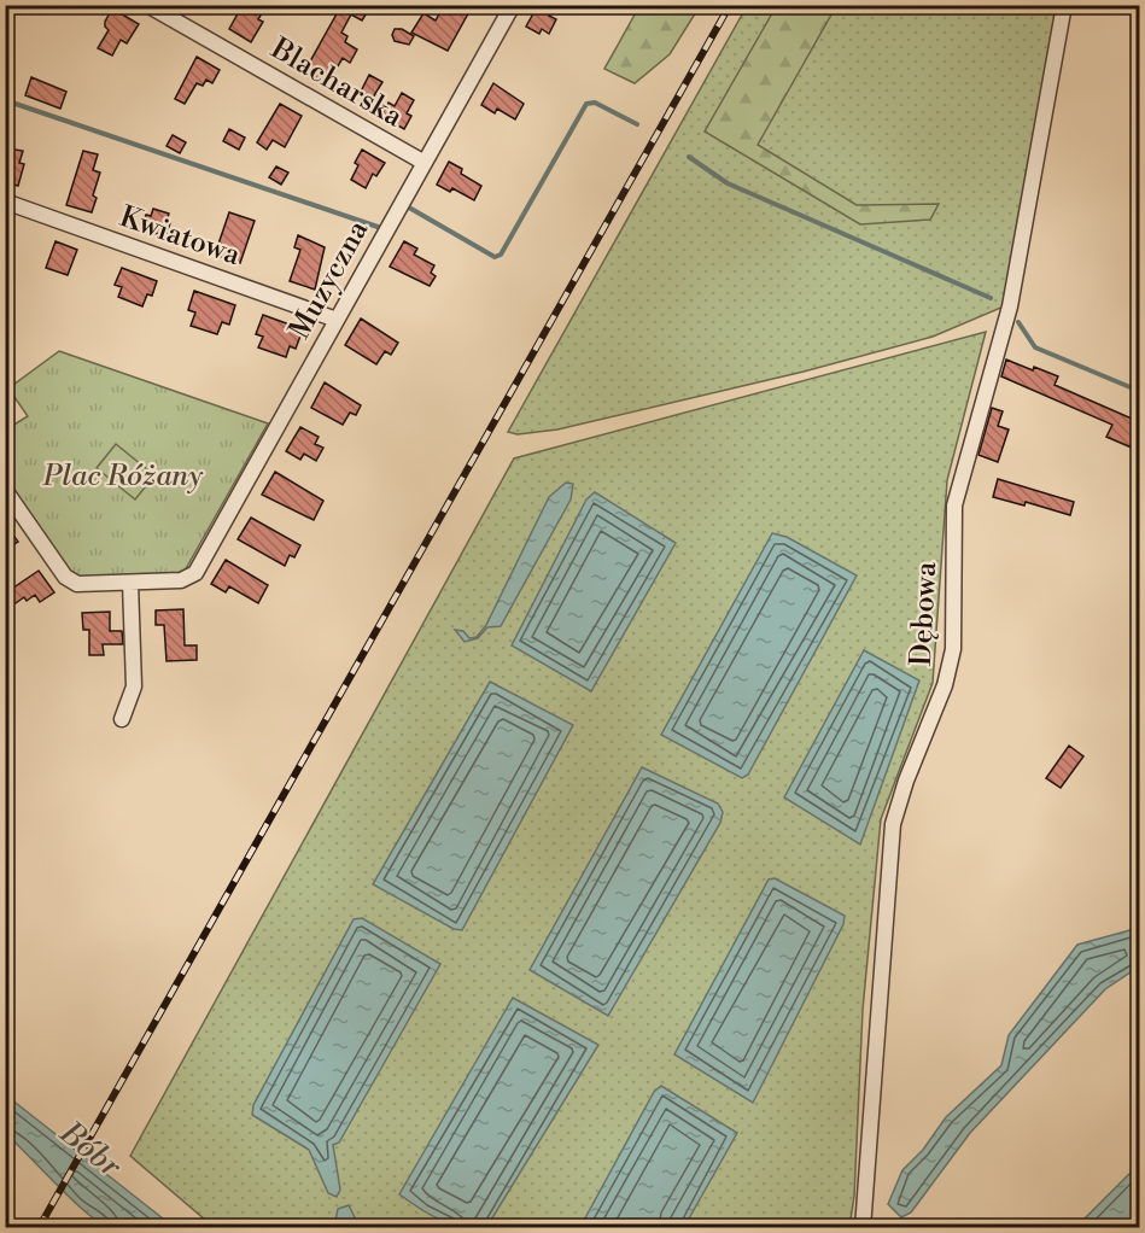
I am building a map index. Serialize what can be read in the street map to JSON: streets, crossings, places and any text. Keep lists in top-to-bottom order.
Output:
{
  "streets": {
    "street": [
      "Blacharska",
      "Kwiatowa",
      "Muzyczna",
      "Dębowa"
    ]
  },
  "crossings": [
    ["Blacharska", "Muzyczna"],
    ["Kwiatowa", "Muzyczna"]
  ],
  "water": ["Bóbr"],
  "parks": ["Plac Różany"]
}
